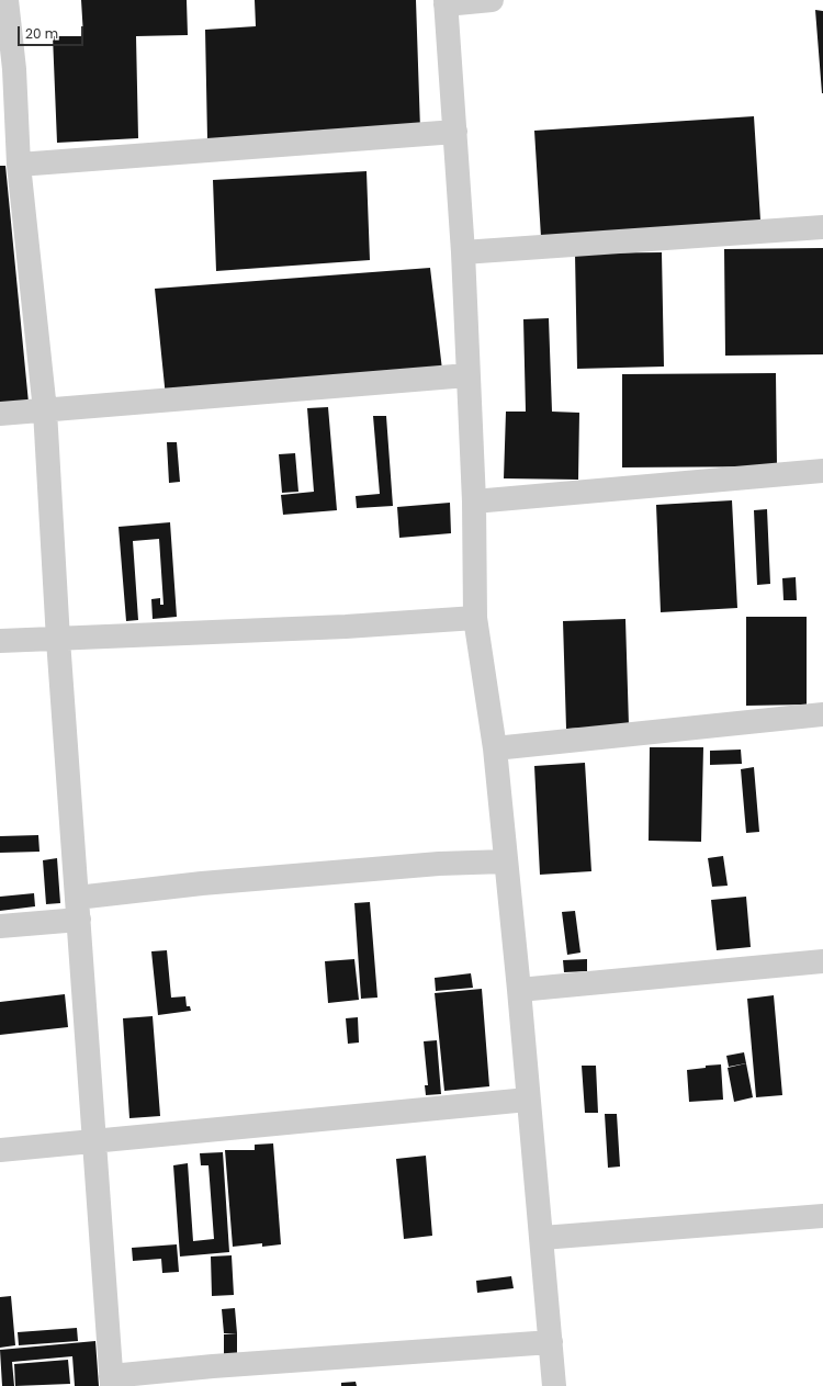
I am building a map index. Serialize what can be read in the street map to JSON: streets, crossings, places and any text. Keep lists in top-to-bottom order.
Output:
{
  "scale_bar": "20 m"
}
